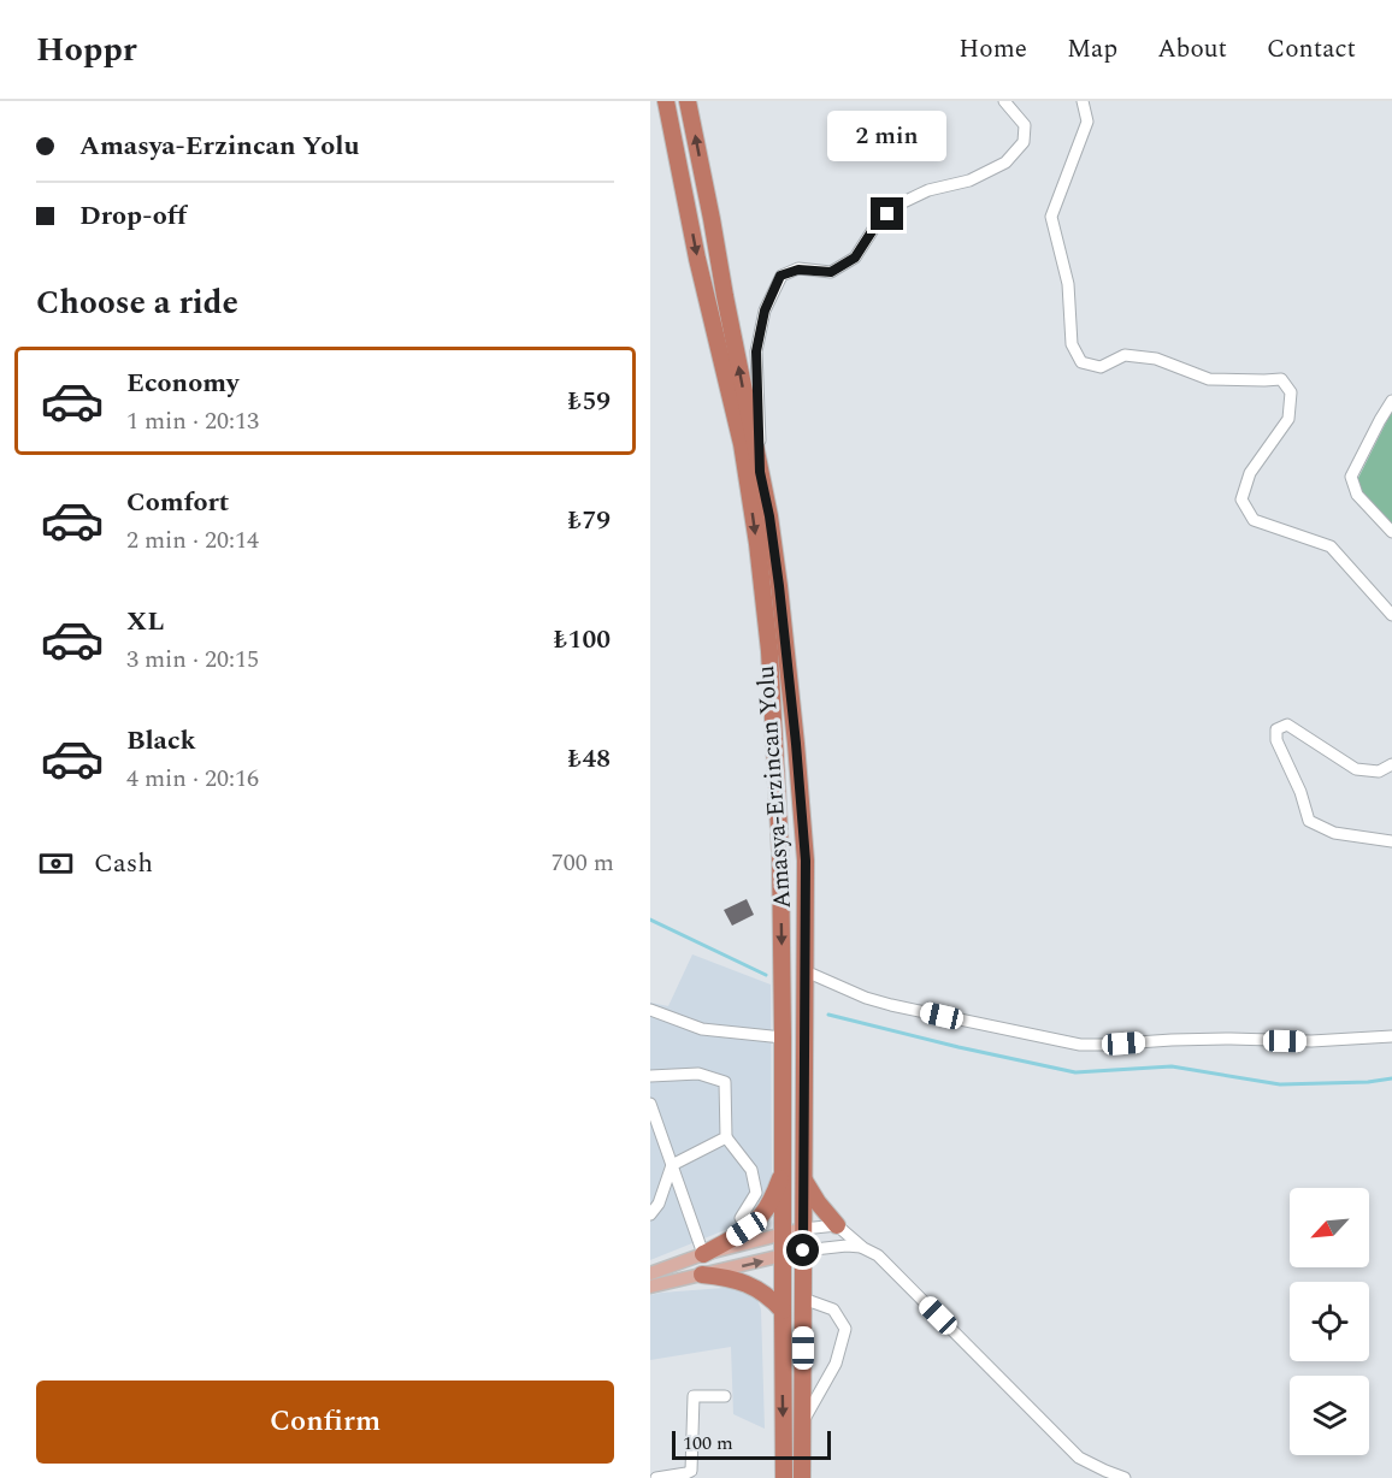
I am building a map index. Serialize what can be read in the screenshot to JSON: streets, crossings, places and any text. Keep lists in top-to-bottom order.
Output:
{
  "streets": {
    "highway": ["Amasya-Erzincan Yolu"]
  },
  "scale_bar": "100 m",
  "north": "bottom left",
  "page": {
    "header": "Hoppr",
    "nav": [
      "Home",
      "Map",
      "About",
      "Contact"
    ],
    "banner": ["Amasya-Erzincan Yolu", "Drop-off"],
    "bubble": "2 min",
    "heading": "Choose a ride",
    "list": [
      {
        "name": "Economy",
        "note": "1 min · 20:13",
        "value": "₺59"
      },
      {
        "name": "Comfort",
        "note": "2 min · 20:14",
        "value": "₺79"
      },
      {
        "name": "XL",
        "note": "3 min · 20:15",
        "value": "₺100"
      },
      {
        "name": "Black",
        "note": "4 min · 20:16",
        "value": "₺48"
      }
    ],
    "pay": ["Cash", "700 m"],
    "buttons": "Confirm",
    "scale": "100 m"
  }
}
